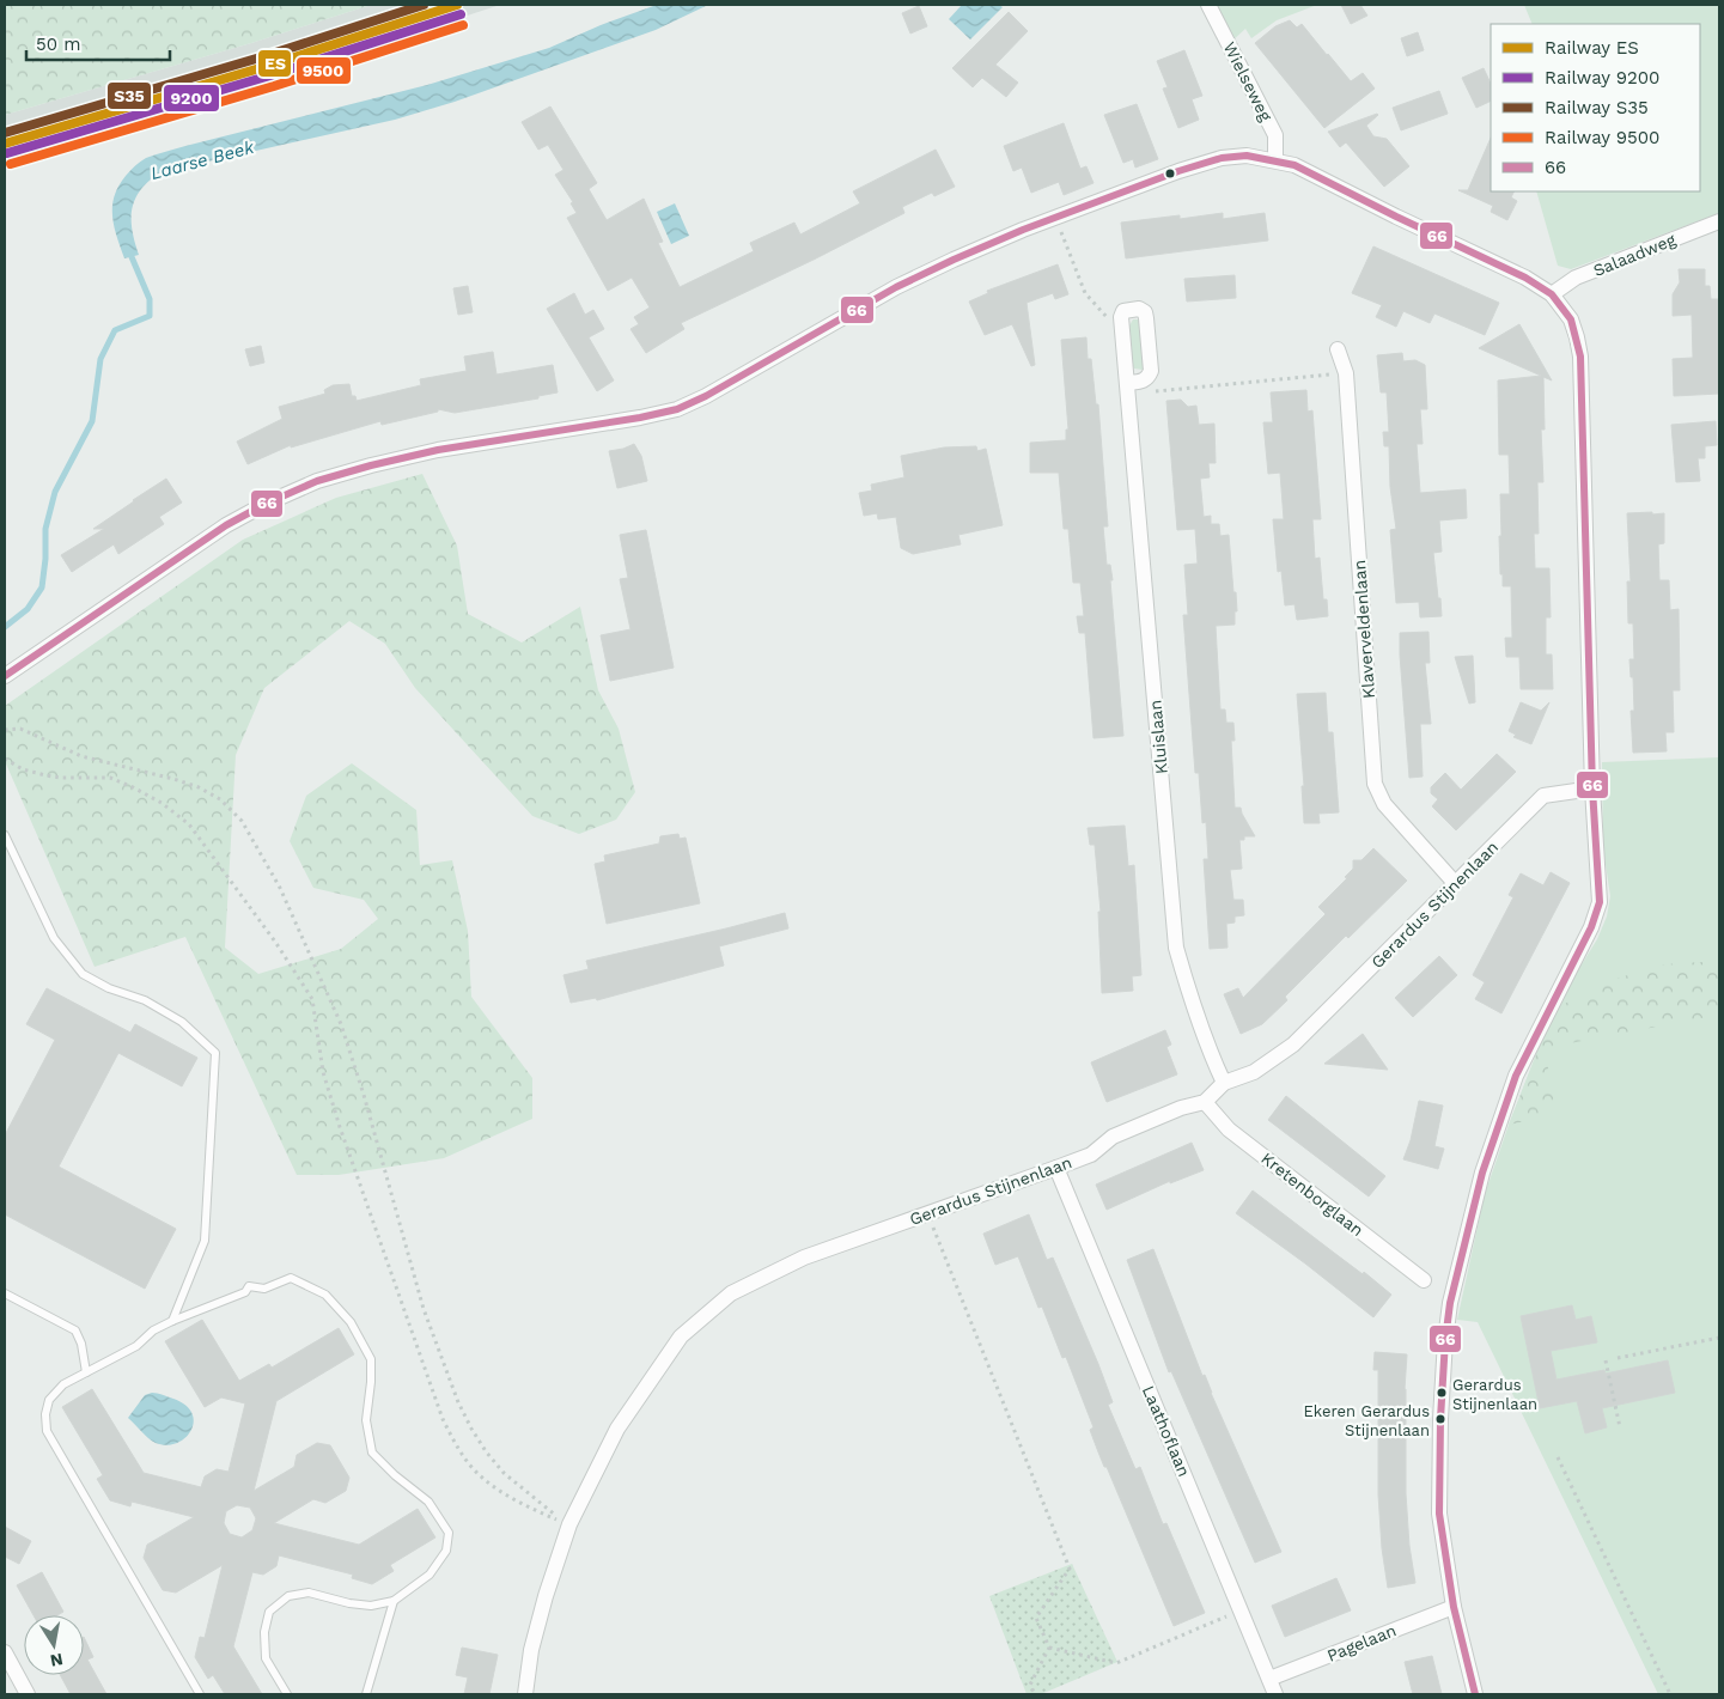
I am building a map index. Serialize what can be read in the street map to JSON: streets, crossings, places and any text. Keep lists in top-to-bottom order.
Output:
{
  "streets": {
    "street": [
      "Wielseweg",
      "Salaadweg",
      "Klaverveldenlaan",
      "Kluislaan",
      "Gerardus Stijnenlaan",
      "Kretenborglaan",
      "Laathoflaan",
      "Pagelaan"
    ]
  },
  "crossings": [
    ["Klaverveldenlaan", "Gerardus Stijnenlaan"],
    ["Kluislaan", "Gerardus Stijnenlaan"],
    ["Gerardus Stijnenlaan", "Kretenborglaan"],
    ["Gerardus Stijnenlaan", "Laathoflaan"],
    ["Laathoflaan", "Pagelaan"]
  ],
  "water": ["Laarse Beek"],
  "places": ["Gerardus Stijnenlaan", "Ekeren Gerardus Stijnenlaan"],
  "lines": [
    "rail line ES",
    "rail line S35",
    "rail line 9200",
    "rail line 9500",
    "transit line 66"
  ],
  "legend": [
    "Railway ES",
    "Railway 9200",
    "Railway S35",
    "Railway 9500",
    "66"
  ],
  "scale_bar": "50 m",
  "north": "bottom"
}
